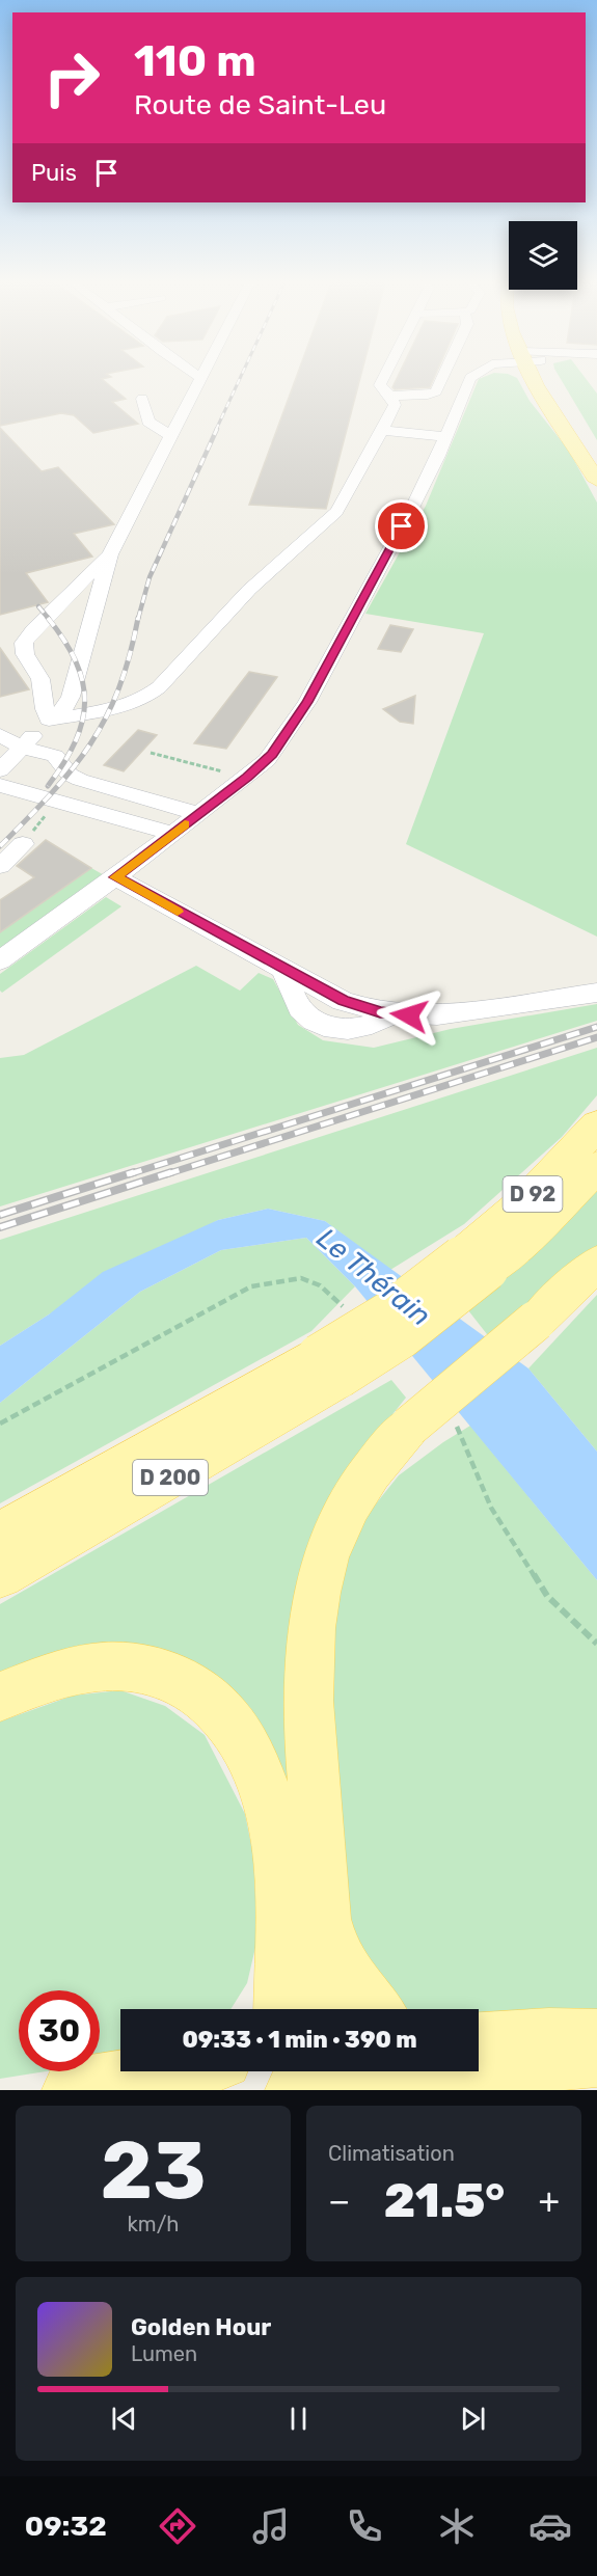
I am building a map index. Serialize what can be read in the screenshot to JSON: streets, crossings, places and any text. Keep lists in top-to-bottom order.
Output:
{
  "streets": {
    "main road": ["D 92", "D 200"]
  },
  "crossings": [
    ["D 92", "D 200"]
  ],
  "water": ["Le Thérain"],
  "page": {
    "turn": ["110 m", "Route de Saint-Leu"],
    "then": "Puis",
    "limit": "30",
    "trip": "09:33 · 1 min · 390 m",
    "tile": [
      ["23", "km/h"],
      "Climatisation"
    ],
    "heat": ["−", "21.5°", "+"],
    "song": ["Golden Hour", "Lumen"],
    "tabs": "09:32"
  }
}
